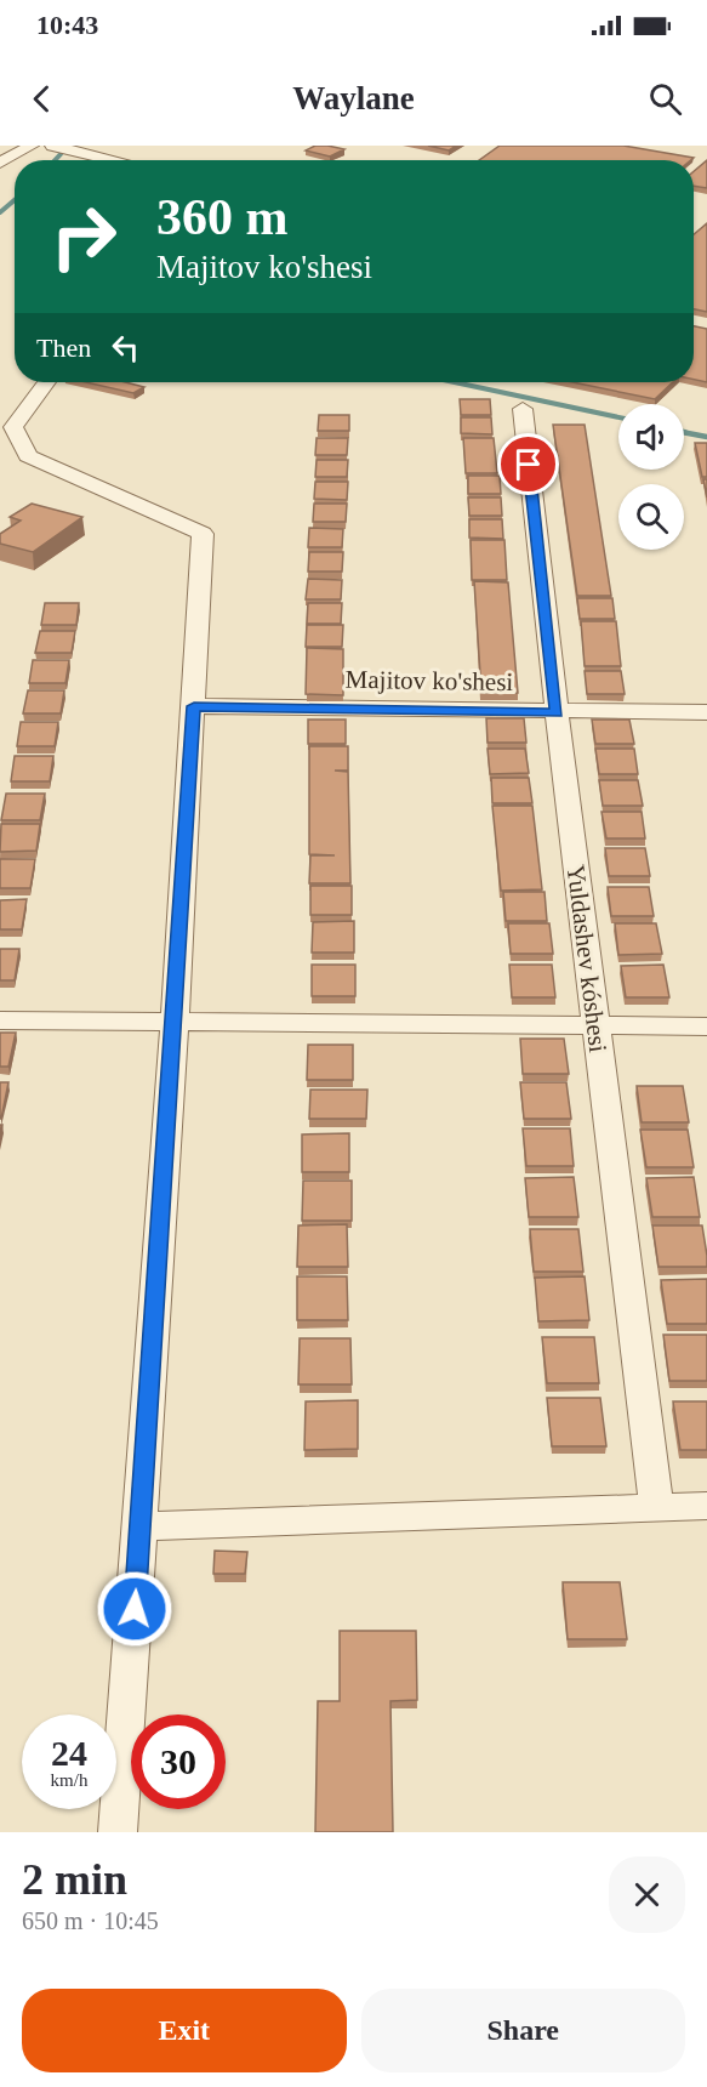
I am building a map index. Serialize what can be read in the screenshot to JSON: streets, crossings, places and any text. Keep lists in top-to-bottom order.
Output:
{
  "streets": {
    "street": ["Majitov ko'shesi", "Yuldashev kóshesi"]
  },
  "crossings": [
    ["Majitov ko'shesi", "Yuldashev kóshesi"]
  ],
  "page": {
    "status": "10:43",
    "header": "Waylane",
    "turn": ["360 m", "Majitov ko'shesi"],
    "then": "Then",
    "speed": "24 km/h",
    "limit": "30",
    "heading": ["2 min", "650 m · 10:45"],
    "buttons": ["Exit", "Share"]
  }
}
